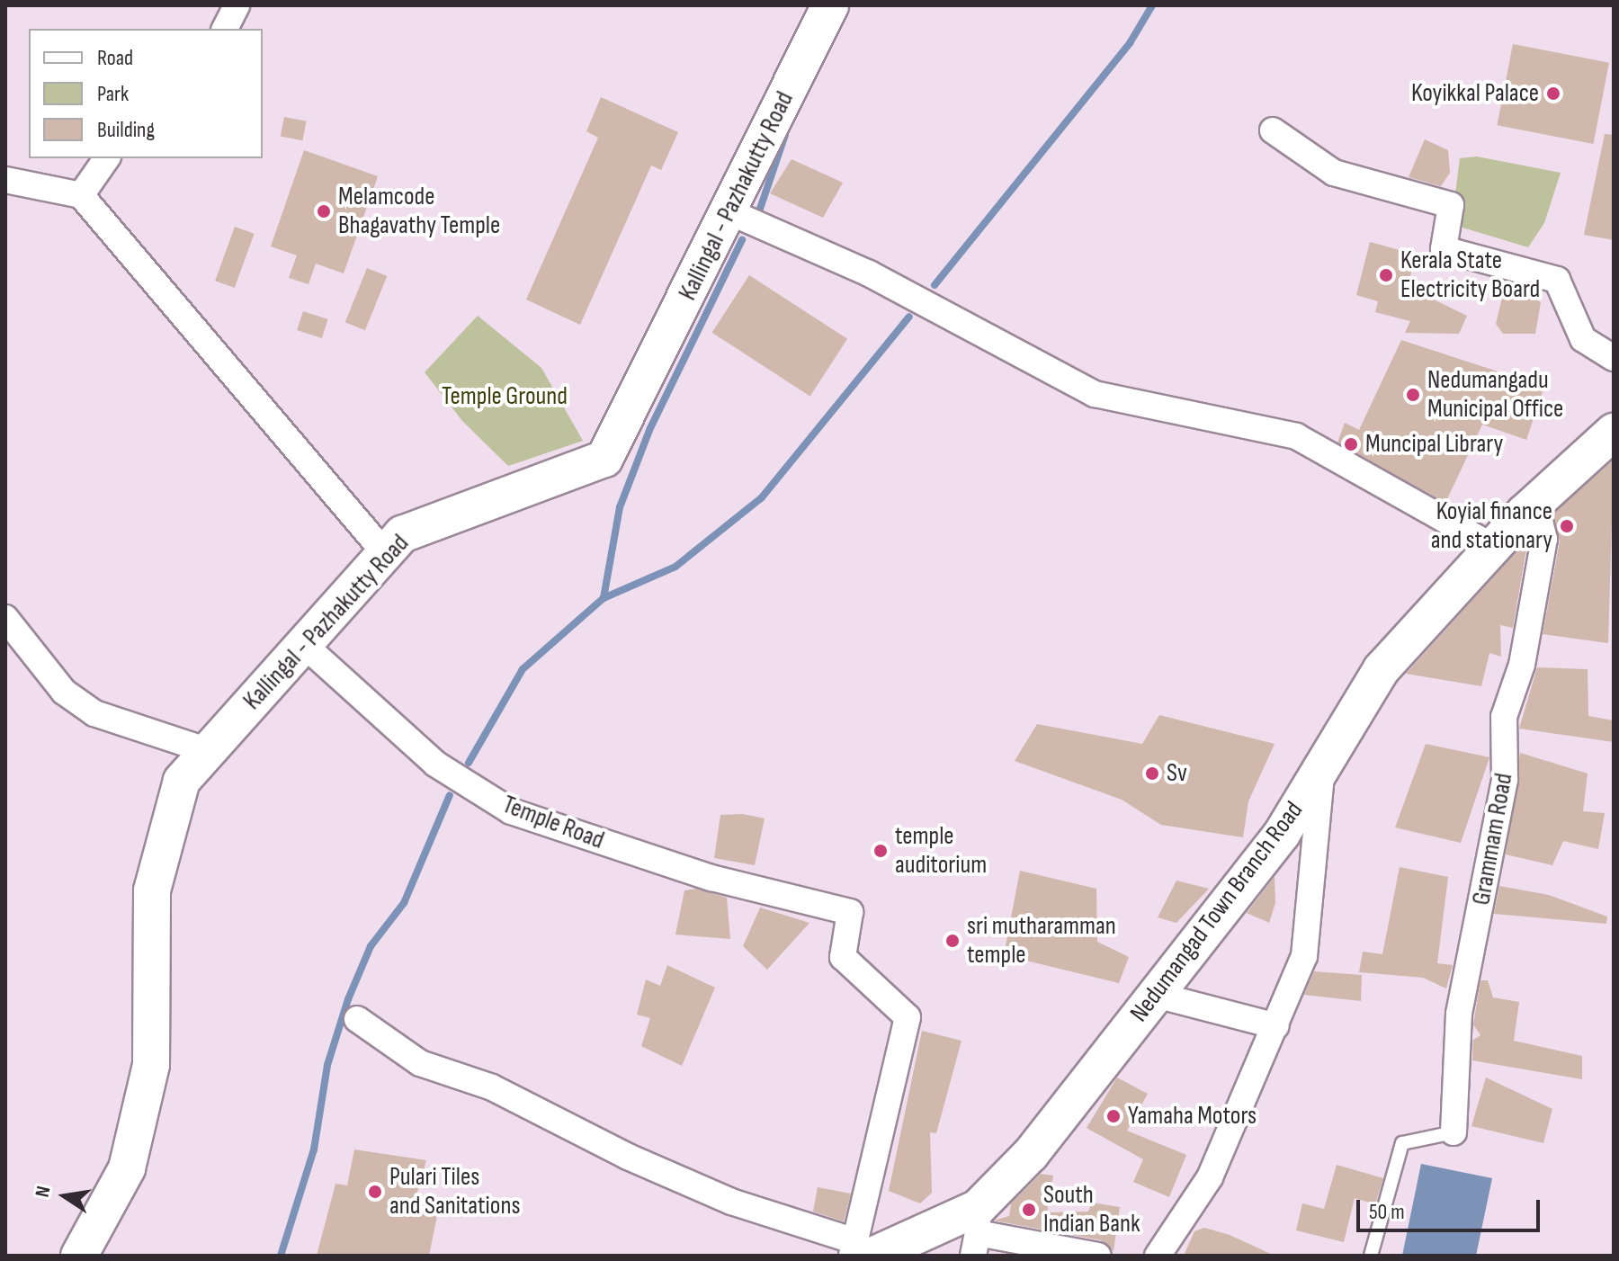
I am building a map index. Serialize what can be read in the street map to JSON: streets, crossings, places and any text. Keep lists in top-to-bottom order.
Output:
{
  "streets": {
    "main road": ["Kallingal - Pazhakutty Road", "Nedumangad Town Branch Road"],
    "street": ["Temple Road", "Grammam Road"]
  },
  "crossings": [
    ["Kallingal - Pazhakutty Road", "Temple Road"],
    ["Temple Road", "Nedumangad Town Branch Road"],
    ["Grammam Road", "Nedumangad Town Branch Road"]
  ],
  "parks": ["Temple Ground"],
  "places": [
    "Koyikkal Palace",
    "Melamcode Bhagavathy Temple",
    "Kerala State Electricity Board",
    "Nedumangadu Municipal Office",
    "Muncipal Library",
    "Koyial finance and stationary",
    "Sv",
    "temple auditorium",
    "sri mutharamman temple",
    "Yamaha Motors",
    "Pulari Tiles and Sanitations",
    "South Indian Bank"
  ],
  "legend": ["Road", "Park", "Building"],
  "scale_bar": "50 m",
  "north": "left"
}
